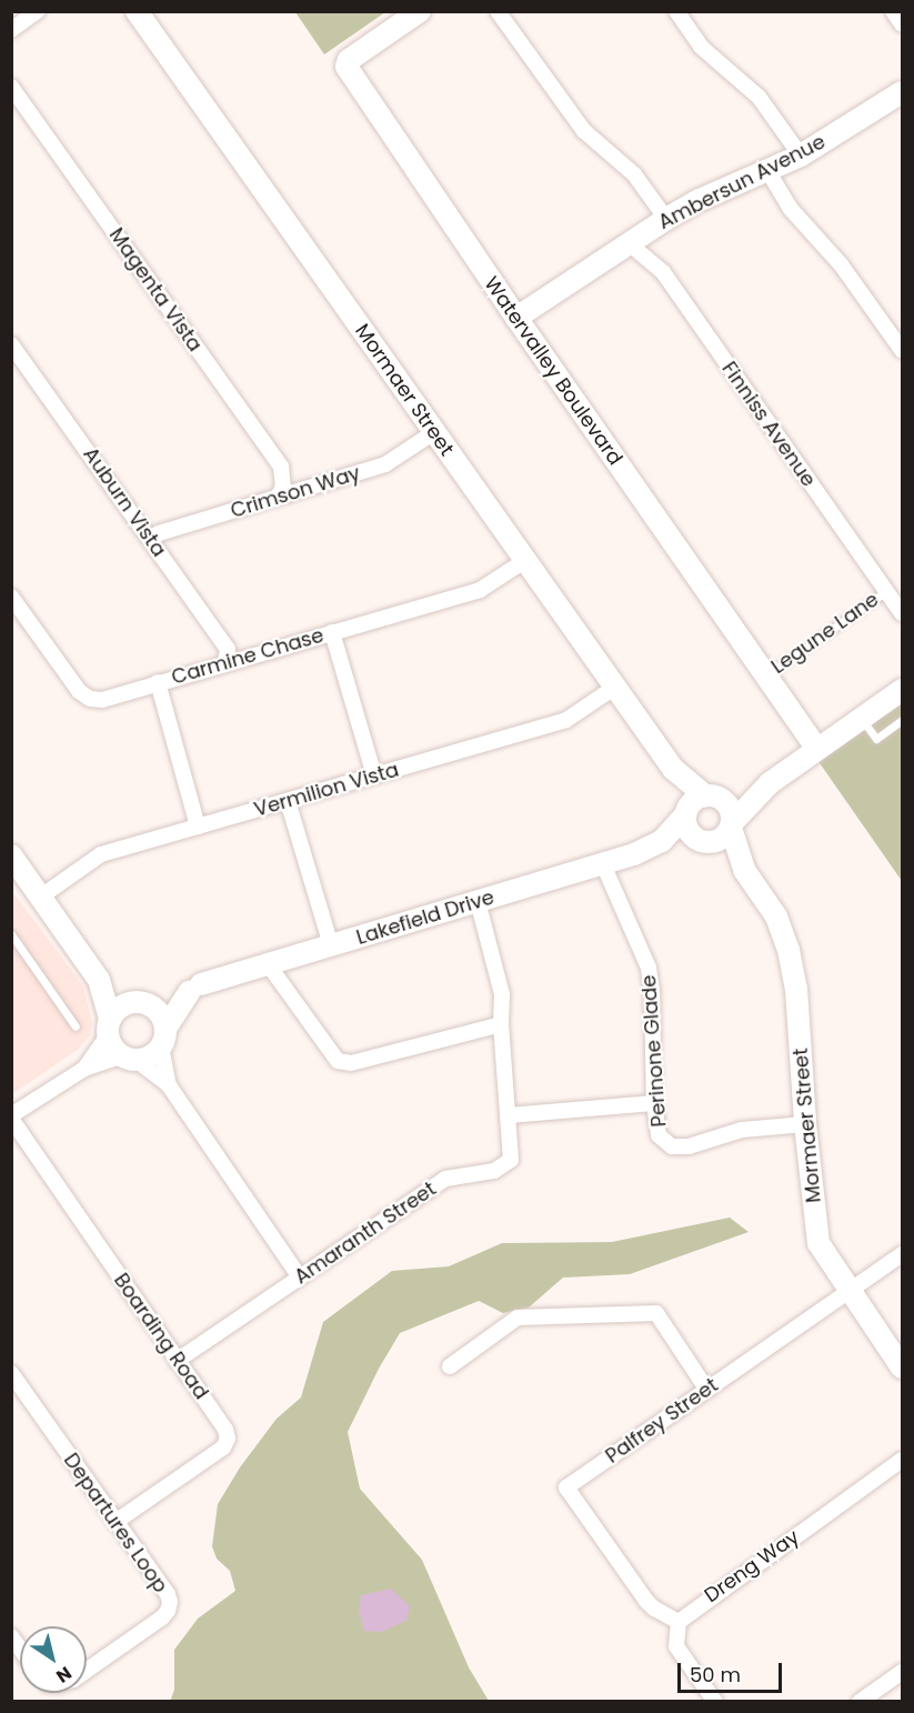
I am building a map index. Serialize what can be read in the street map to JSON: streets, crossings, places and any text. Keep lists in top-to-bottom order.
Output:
{
  "streets": {
    "street": [
      "Ambersun Avenue",
      "Magenta Vista",
      "Watervalley Boulevard",
      "Mormaer Street",
      "Finniss Avenue",
      "Crimson Way",
      "Auburn Vista",
      "Carmine Chase",
      "Vermilion Vista",
      "Lakefield Drive",
      "Perinone Glade",
      "Amaranth Street",
      "Boarding Road",
      "Palfrey Street",
      "Departures Loop",
      "Dreng Way"
    ],
    "lane": ["Legune Lane"]
  },
  "crossings": [
    ["Ambersun Avenue", "Watervalley Boulevard"],
    ["Ambersun Avenue", "Finniss Avenue"],
    ["Magenta Vista", "Crimson Way"],
    ["Watervalley Boulevard", "Legune Lane"],
    ["Mormaer Street", "Crimson Way"],
    ["Mormaer Street", "Carmine Chase"],
    ["Mormaer Street", "Vermilion Vista"],
    ["Mormaer Street", "Lakefield Drive"],
    ["Mormaer Street", "Perinone Glade"],
    ["Mormaer Street", "Palfrey Street"],
    ["Finniss Avenue", "Legune Lane"],
    ["Crimson Way", "Auburn Vista"],
    ["Auburn Vista", "Carmine Chase"],
    ["Lakefield Drive", "Perinone Glade"],
    ["Lakefield Drive", "Amaranth Street"],
    ["Amaranth Street", "Boarding Road"],
    ["Boarding Road", "Departures Loop"],
    ["Palfrey Street", "Dreng Way"]
  ],
  "scale_bar": "50 m",
  "north": "bottom right"
}
